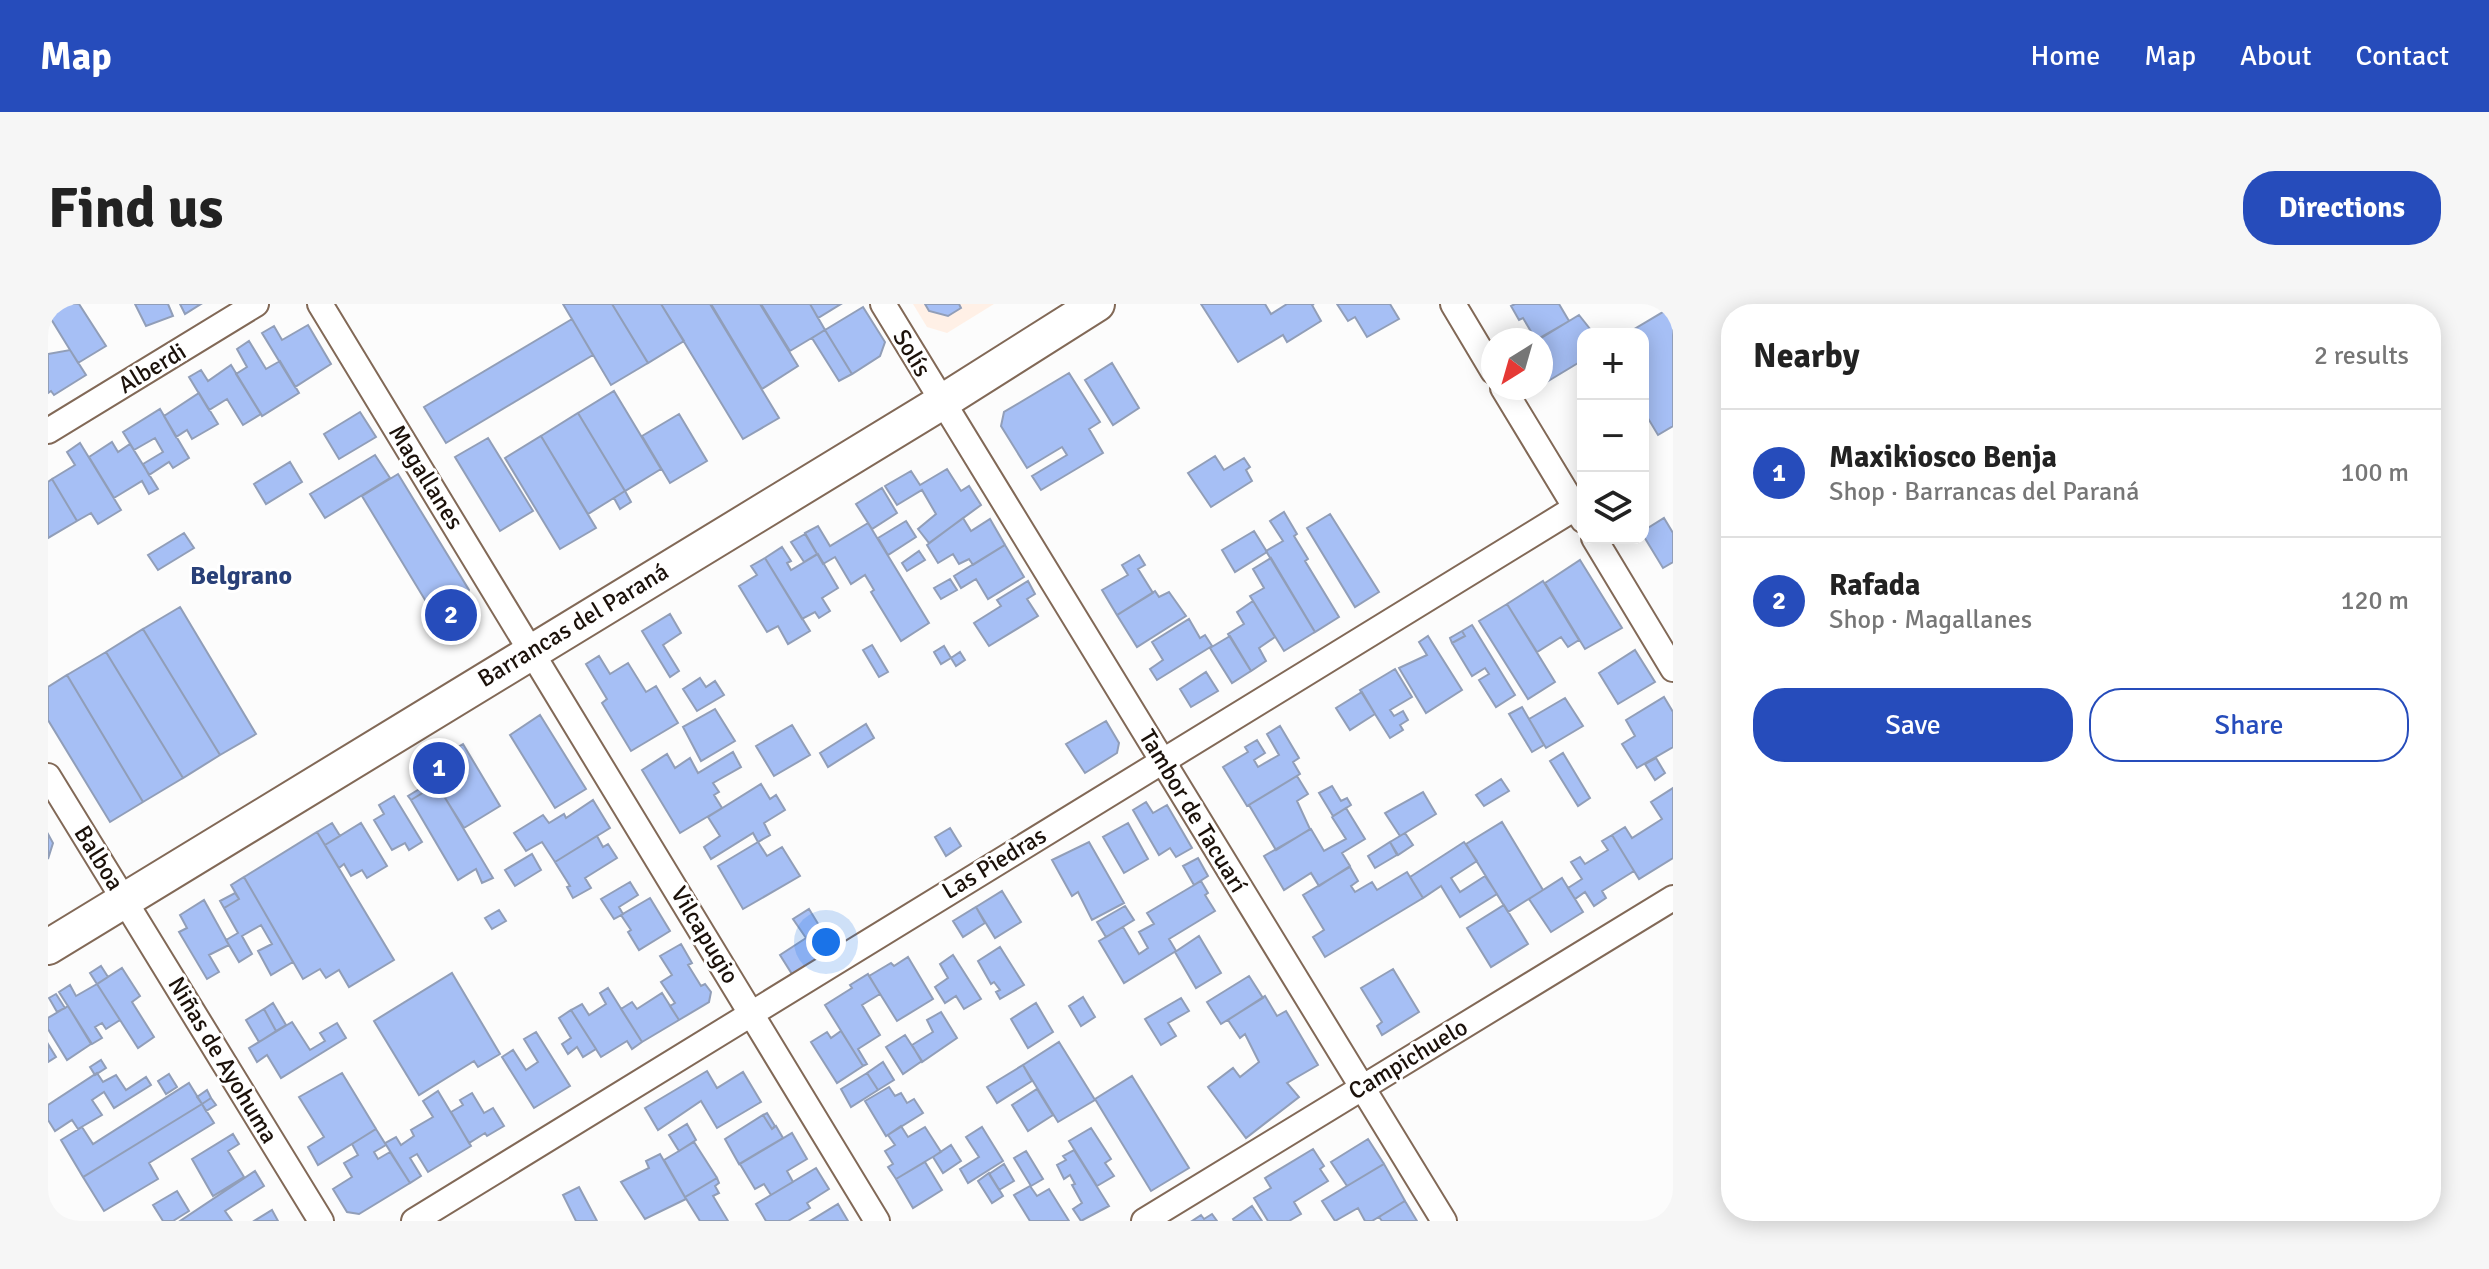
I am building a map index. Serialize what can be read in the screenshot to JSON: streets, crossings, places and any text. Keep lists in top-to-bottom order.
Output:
{
  "streets": {
    "main road": ["Barrancas del Paraná"],
    "street": [
      "Solís",
      "Alberdi",
      "Magallanes",
      "Tambor de Tacuarí",
      "Balboa",
      "Las Piedras",
      "Vilcapugio",
      "Campichuelo",
      "Niñas de Ayohuma"
    ]
  },
  "crossings": [
    ["Solís", "Barrancas del Paraná"],
    ["Solís", "Tambor de Tacuarí"],
    ["Magallanes", "Barrancas del Paraná"],
    ["Magallanes", "Vilcapugio"],
    ["Barrancas del Paraná", "Tambor de Tacuarí"],
    ["Barrancas del Paraná", "Balboa"],
    ["Barrancas del Paraná", "Vilcapugio"],
    ["Barrancas del Paraná", "Niñas de Ayohuma"],
    ["Tambor de Tacuarí", "Las Piedras"],
    ["Tambor de Tacuarí", "Campichuelo"],
    ["Balboa", "Niñas de Ayohuma"],
    ["Las Piedras", "Vilcapugio"]
  ],
  "districts": ["Belgrano"],
  "north": "bottom left",
  "page": {
    "header": "Map",
    "nav": [
      "Home",
      "Map",
      "About",
      "Contact"
    ],
    "buttons": [
      "Directions",
      ["Save", "Share"]
    ],
    "title": "Find us",
    "heading": ["Nearby", "2 results"],
    "map_buttons": ["+", "−"],
    "list": [
      {
        "mark": "1",
        "name": "Maxikiosco Benja",
        "note": "Shop · Barrancas del Paraná",
        "value": "100 m"
      },
      {
        "mark": "2",
        "name": "Rafada",
        "note": "Shop · Magallanes",
        "value": "120 m"
      }
    ],
    "pins": ["2", "1"]
  }
}
